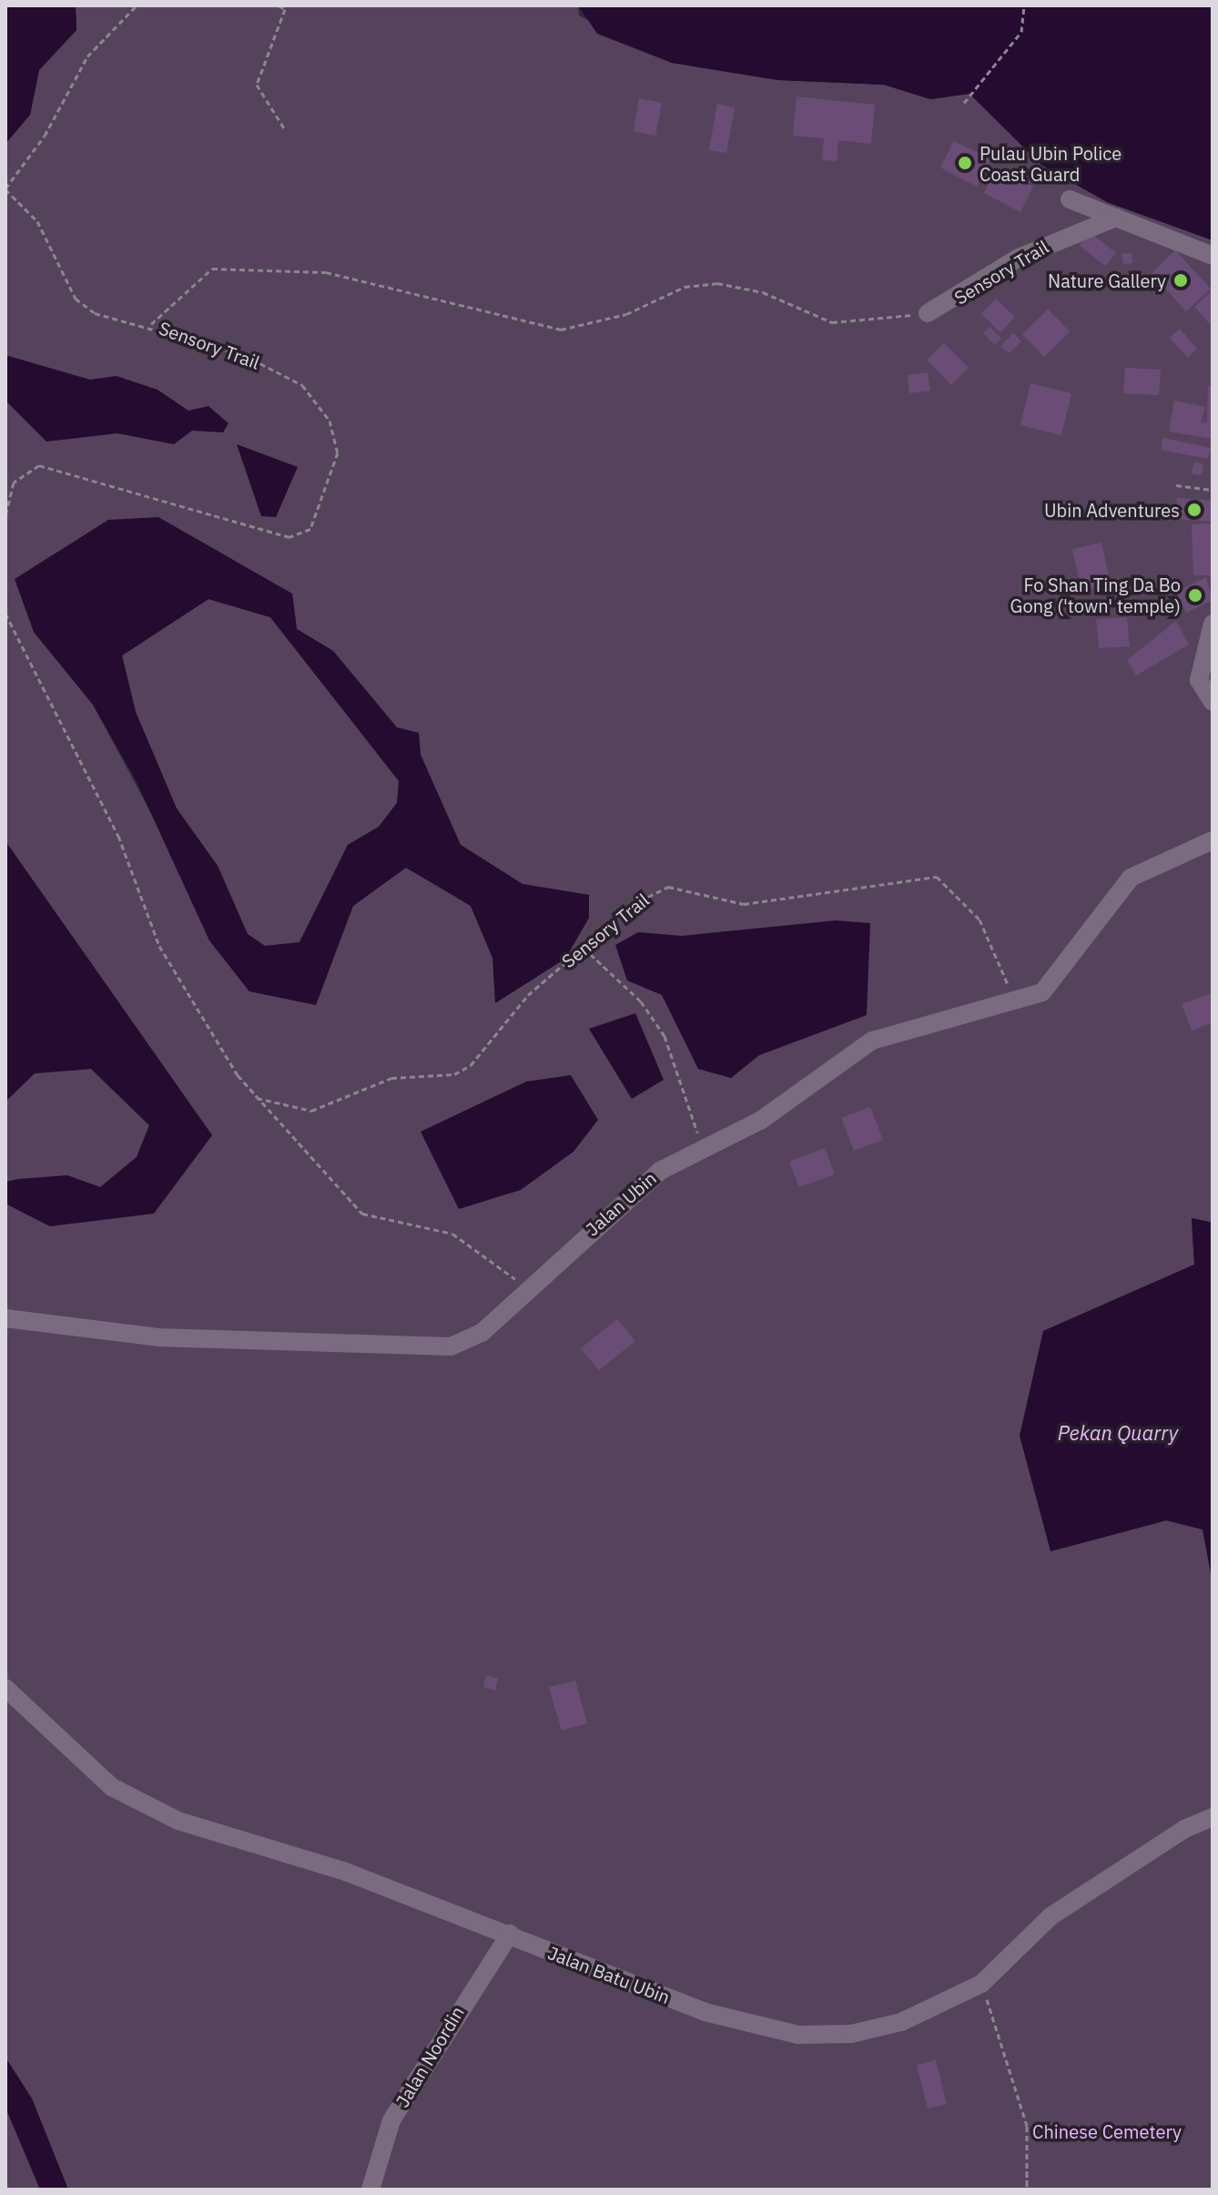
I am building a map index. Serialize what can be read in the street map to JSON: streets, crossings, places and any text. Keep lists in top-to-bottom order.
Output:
{
  "streets": {
    "street": [
      "Sensory Trail",
      "Jalan Ubin",
      "Jalan Batu Ubin",
      "Jalan Noordin"
    ]
  },
  "crossings": [
    ["Sensory Trail", "Jalan Ubin"],
    ["Jalan Batu Ubin", "Jalan Noordin"]
  ],
  "water": ["Pekan Quarry"],
  "parks": ["Chinese Cemetery"],
  "places": [
    "Pulau Ubin Police Coast Guard",
    "Nature Gallery",
    "Ubin Adventures",
    "Fo Shan Ting Da Bo Gong ('town' temple)"
  ]
}
